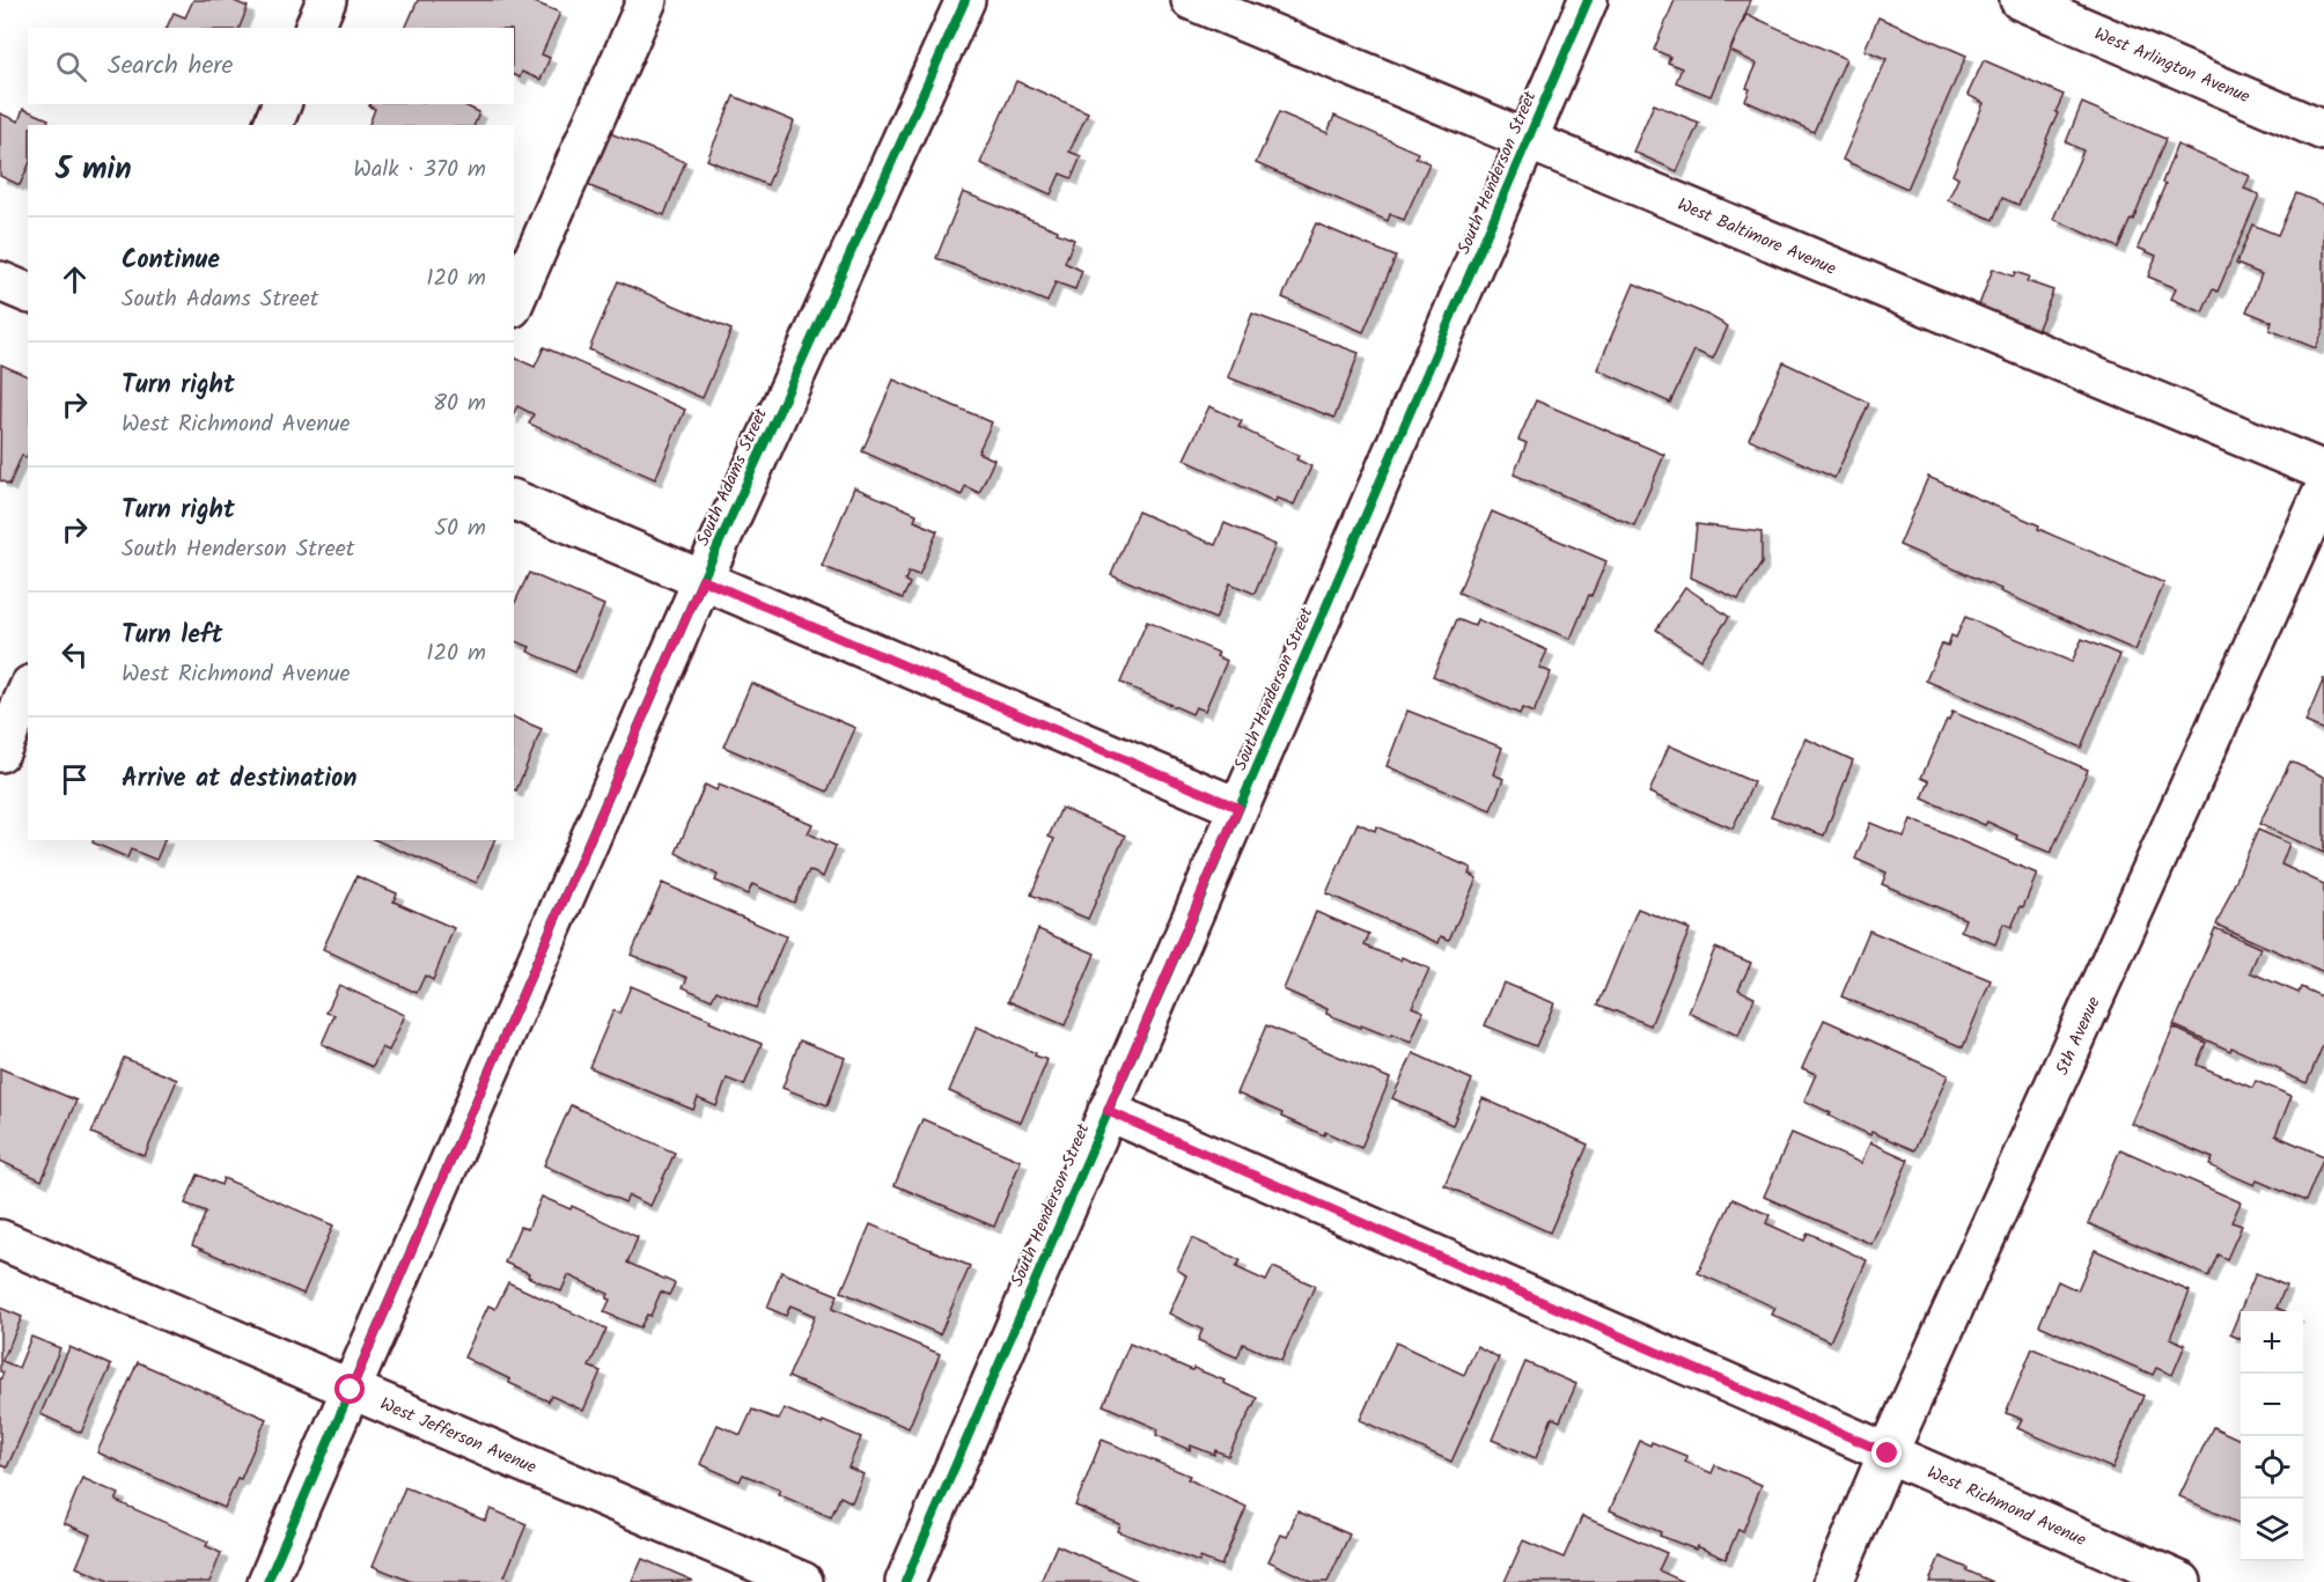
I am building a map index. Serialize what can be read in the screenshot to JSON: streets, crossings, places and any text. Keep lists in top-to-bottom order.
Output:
{
  "streets": {
    "street": [
      "West Arlington Avenue",
      "South Henderson Street",
      "West Baltimore Avenue",
      "South Adams Street",
      "5th Avenue",
      "West Jefferson Avenue",
      "West Richmond Avenue"
    ]
  },
  "crossings": [
    ["South Henderson Street", "West Baltimore Avenue"],
    ["South Henderson Street", "West Richmond Avenue"],
    ["South Adams Street", "West Jefferson Avenue"],
    ["5th Avenue", "West Richmond Avenue"]
  ],
  "page": {
    "search": "Search here",
    "heading": ["5 min", "Walk · 370 m"],
    "list": [
      ["Continue", "South Adams Street", "120 m"],
      ["Turn right", "West Richmond Avenue", "80 m"],
      ["Turn right", "South Henderson Street", "50 m"],
      ["Turn left", "West Richmond Avenue", "120 m"],
      "Arrive at destination"
    ],
    "map_buttons": ["+", "−"]
  }
}
